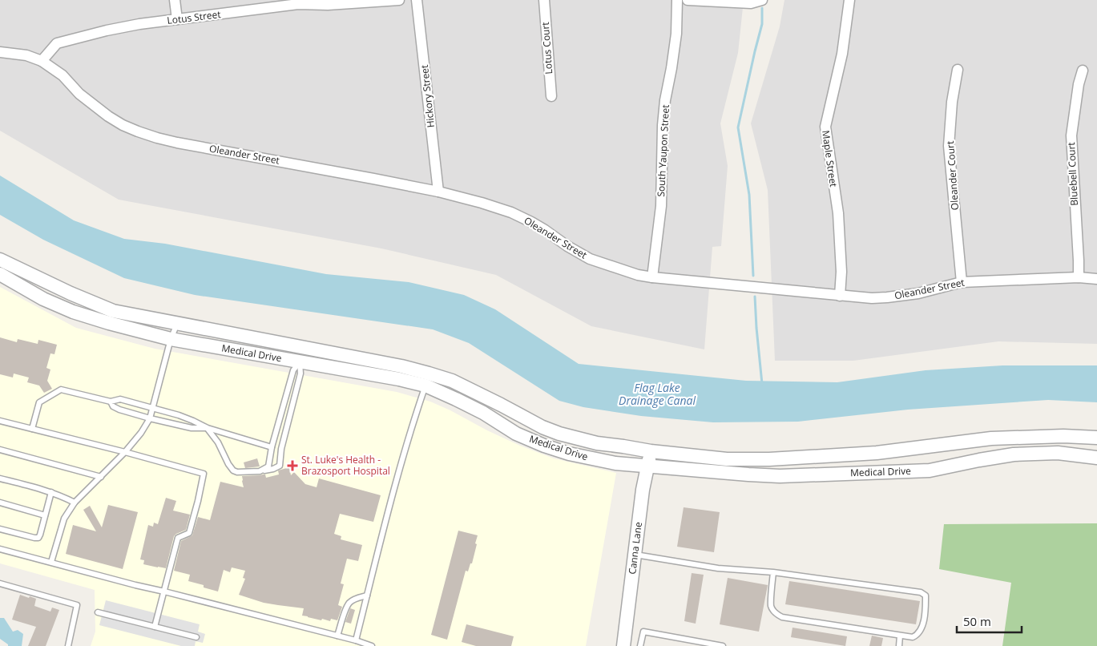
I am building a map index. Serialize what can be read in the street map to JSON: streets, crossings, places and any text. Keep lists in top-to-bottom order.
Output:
{
  "streets": {
    "street": [
      "Lotus Street",
      "Lotus Court",
      "Hickory Street",
      "South Yaupon Street",
      "Oleander Street",
      "Maple Street",
      "Bluebell Court",
      "Oleander Court",
      "Medical Drive",
      "Canna Lane"
    ]
  },
  "crossings": [
    ["Lotus Street", "Oleander Street"],
    ["Hickory Street", "Oleander Street"],
    ["South Yaupon Street", "Oleander Street"],
    ["Oleander Street", "Maple Street"],
    ["Oleander Street", "Bluebell Court"],
    ["Oleander Street", "Oleander Court"],
    ["Medical Drive", "Canna Lane"]
  ],
  "water": ["Flag Lake Drainage Canal"],
  "places": {
    "health": ["St. Luke's Health - Brazosport Hospital"]
  },
  "scale_bar": "50 m"
}
